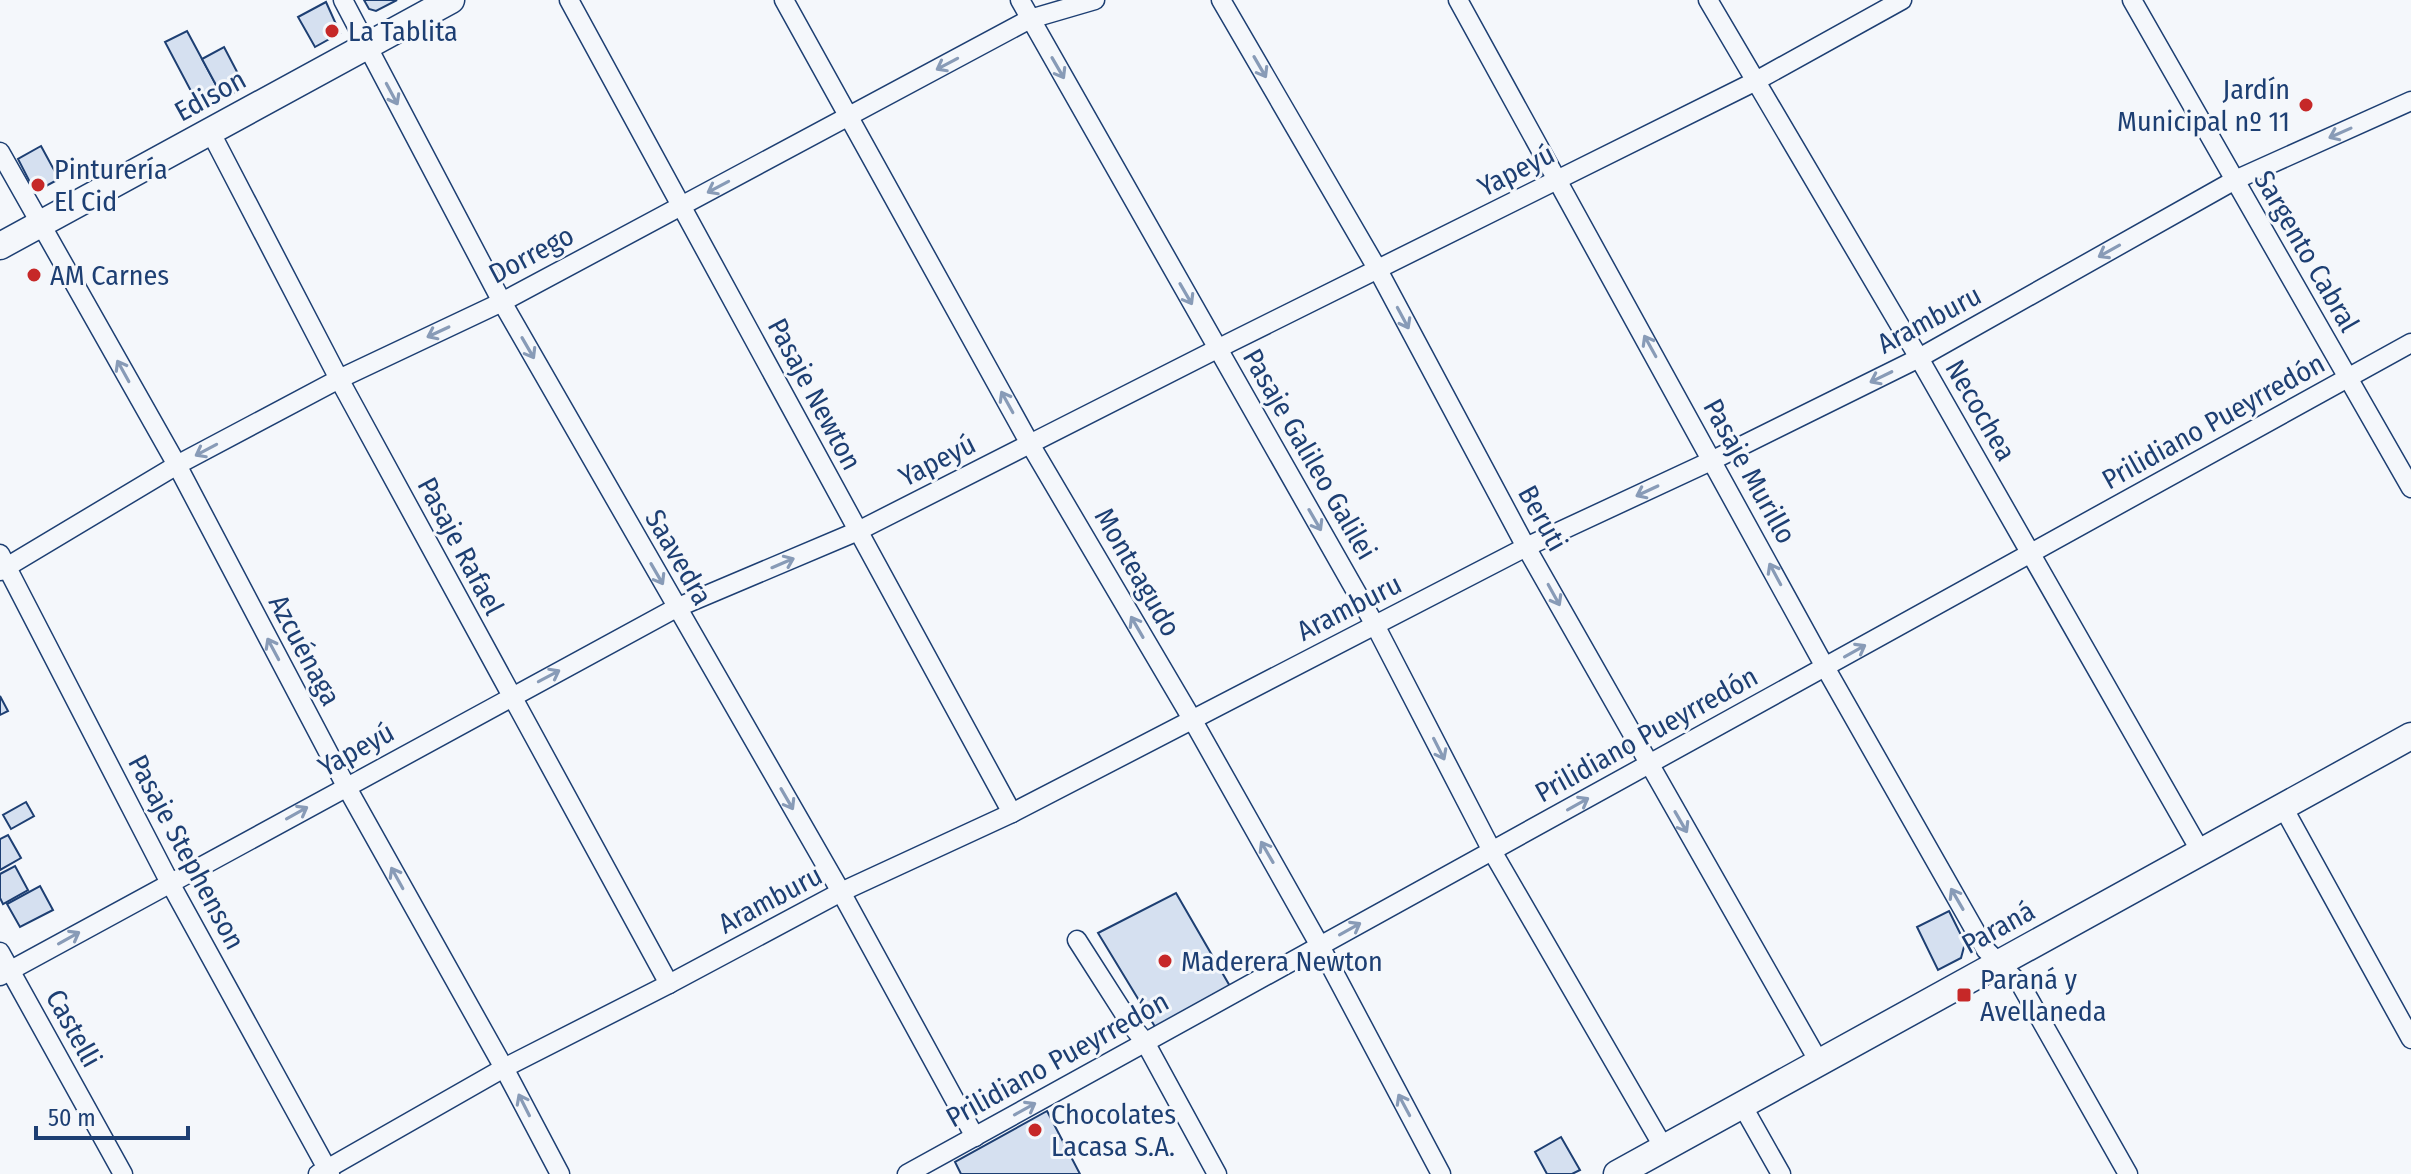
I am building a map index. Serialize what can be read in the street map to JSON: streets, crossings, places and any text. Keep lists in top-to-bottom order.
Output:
{
  "streets": {
    "street": [
      "Edison",
      "Yapeyú",
      "Sargento Cabral",
      "Dorrego",
      "Aramburu",
      "Pasaje Newton",
      "Necochea",
      "Prilidiano Pueyrredón",
      "Pasaje Galileo Galilei",
      "Pasaje Murillo",
      "Beruti",
      "Pasaje Rafael",
      "Saavedra",
      "Monteagudo",
      "Azcuénaga",
      "Pasaje Stephenson",
      "Paraná",
      "Castelli"
    ]
  },
  "crossings": [
    ["Edison", "Pasaje Rafael"],
    ["Edison", "Saavedra"],
    ["Edison", "Azcuénaga"],
    ["Yapeyú", "Pasaje Newton"],
    ["Yapeyú", "Necochea"],
    ["Yapeyú", "Pasaje Galileo Galilei"],
    ["Yapeyú", "Pasaje Murillo"],
    ["Yapeyú", "Beruti"],
    ["Yapeyú", "Pasaje Rafael"],
    ["Yapeyú", "Saavedra"],
    ["Yapeyú", "Monteagudo"],
    ["Yapeyú", "Azcuénaga"],
    ["Yapeyú", "Pasaje Stephenson"],
    ["Yapeyú", "Castelli"],
    ["Sargento Cabral", "Aramburu"],
    ["Sargento Cabral", "Prilidiano Pueyrredón"],
    ["Dorrego", "Pasaje Newton"],
    ["Dorrego", "Pasaje Galileo Galilei"],
    ["Dorrego", "Pasaje Rafael"],
    ["Dorrego", "Saavedra"],
    ["Dorrego", "Monteagudo"],
    ["Dorrego", "Azcuénaga"],
    ["Dorrego", "Pasaje Stephenson"],
    ["Aramburu", "Pasaje Newton"],
    ["Aramburu", "Necochea"],
    ["Aramburu", "Pasaje Galileo Galilei"],
    ["Aramburu", "Pasaje Murillo"],
    ["Aramburu", "Beruti"],
    ["Aramburu", "Pasaje Rafael"],
    ["Aramburu", "Saavedra"],
    ["Aramburu", "Monteagudo"],
    ["Aramburu", "Azcuénaga"],
    ["Aramburu", "Pasaje Stephenson"],
    ["Necochea", "Prilidiano Pueyrredón"],
    ["Necochea", "Paraná"],
    ["Prilidiano Pueyrredón", "Pasaje Galileo Galilei"],
    ["Prilidiano Pueyrredón", "Pasaje Murillo"],
    ["Prilidiano Pueyrredón", "Beruti"],
    ["Prilidiano Pueyrredón", "Saavedra"],
    ["Prilidiano Pueyrredón", "Monteagudo"],
    ["Pasaje Galileo Galilei", "Paraná"],
    ["Pasaje Murillo", "Paraná"],
    ["Beruti", "Paraná"]
  ],
  "one_way": [
    "Yapeyú",
    "Dorrego",
    "Aramburu",
    "Prilidiano Pueyrredón",
    "Pasaje Galileo Galilei",
    "Pasaje Murillo",
    "Beruti",
    "Saavedra",
    "Monteagudo",
    "Azcuénaga"
  ],
  "places": {
    "other": [
      "La Tablita",
      "Jardín Municipal nº 11",
      "Pinturería El Cid",
      "AM Carnes",
      "Maderera Newton",
      "Chocolates Lacasa S.A."
    ],
    "transit": ["Paraná y Avellaneda"]
  },
  "scale_bar": "50 m"
}
